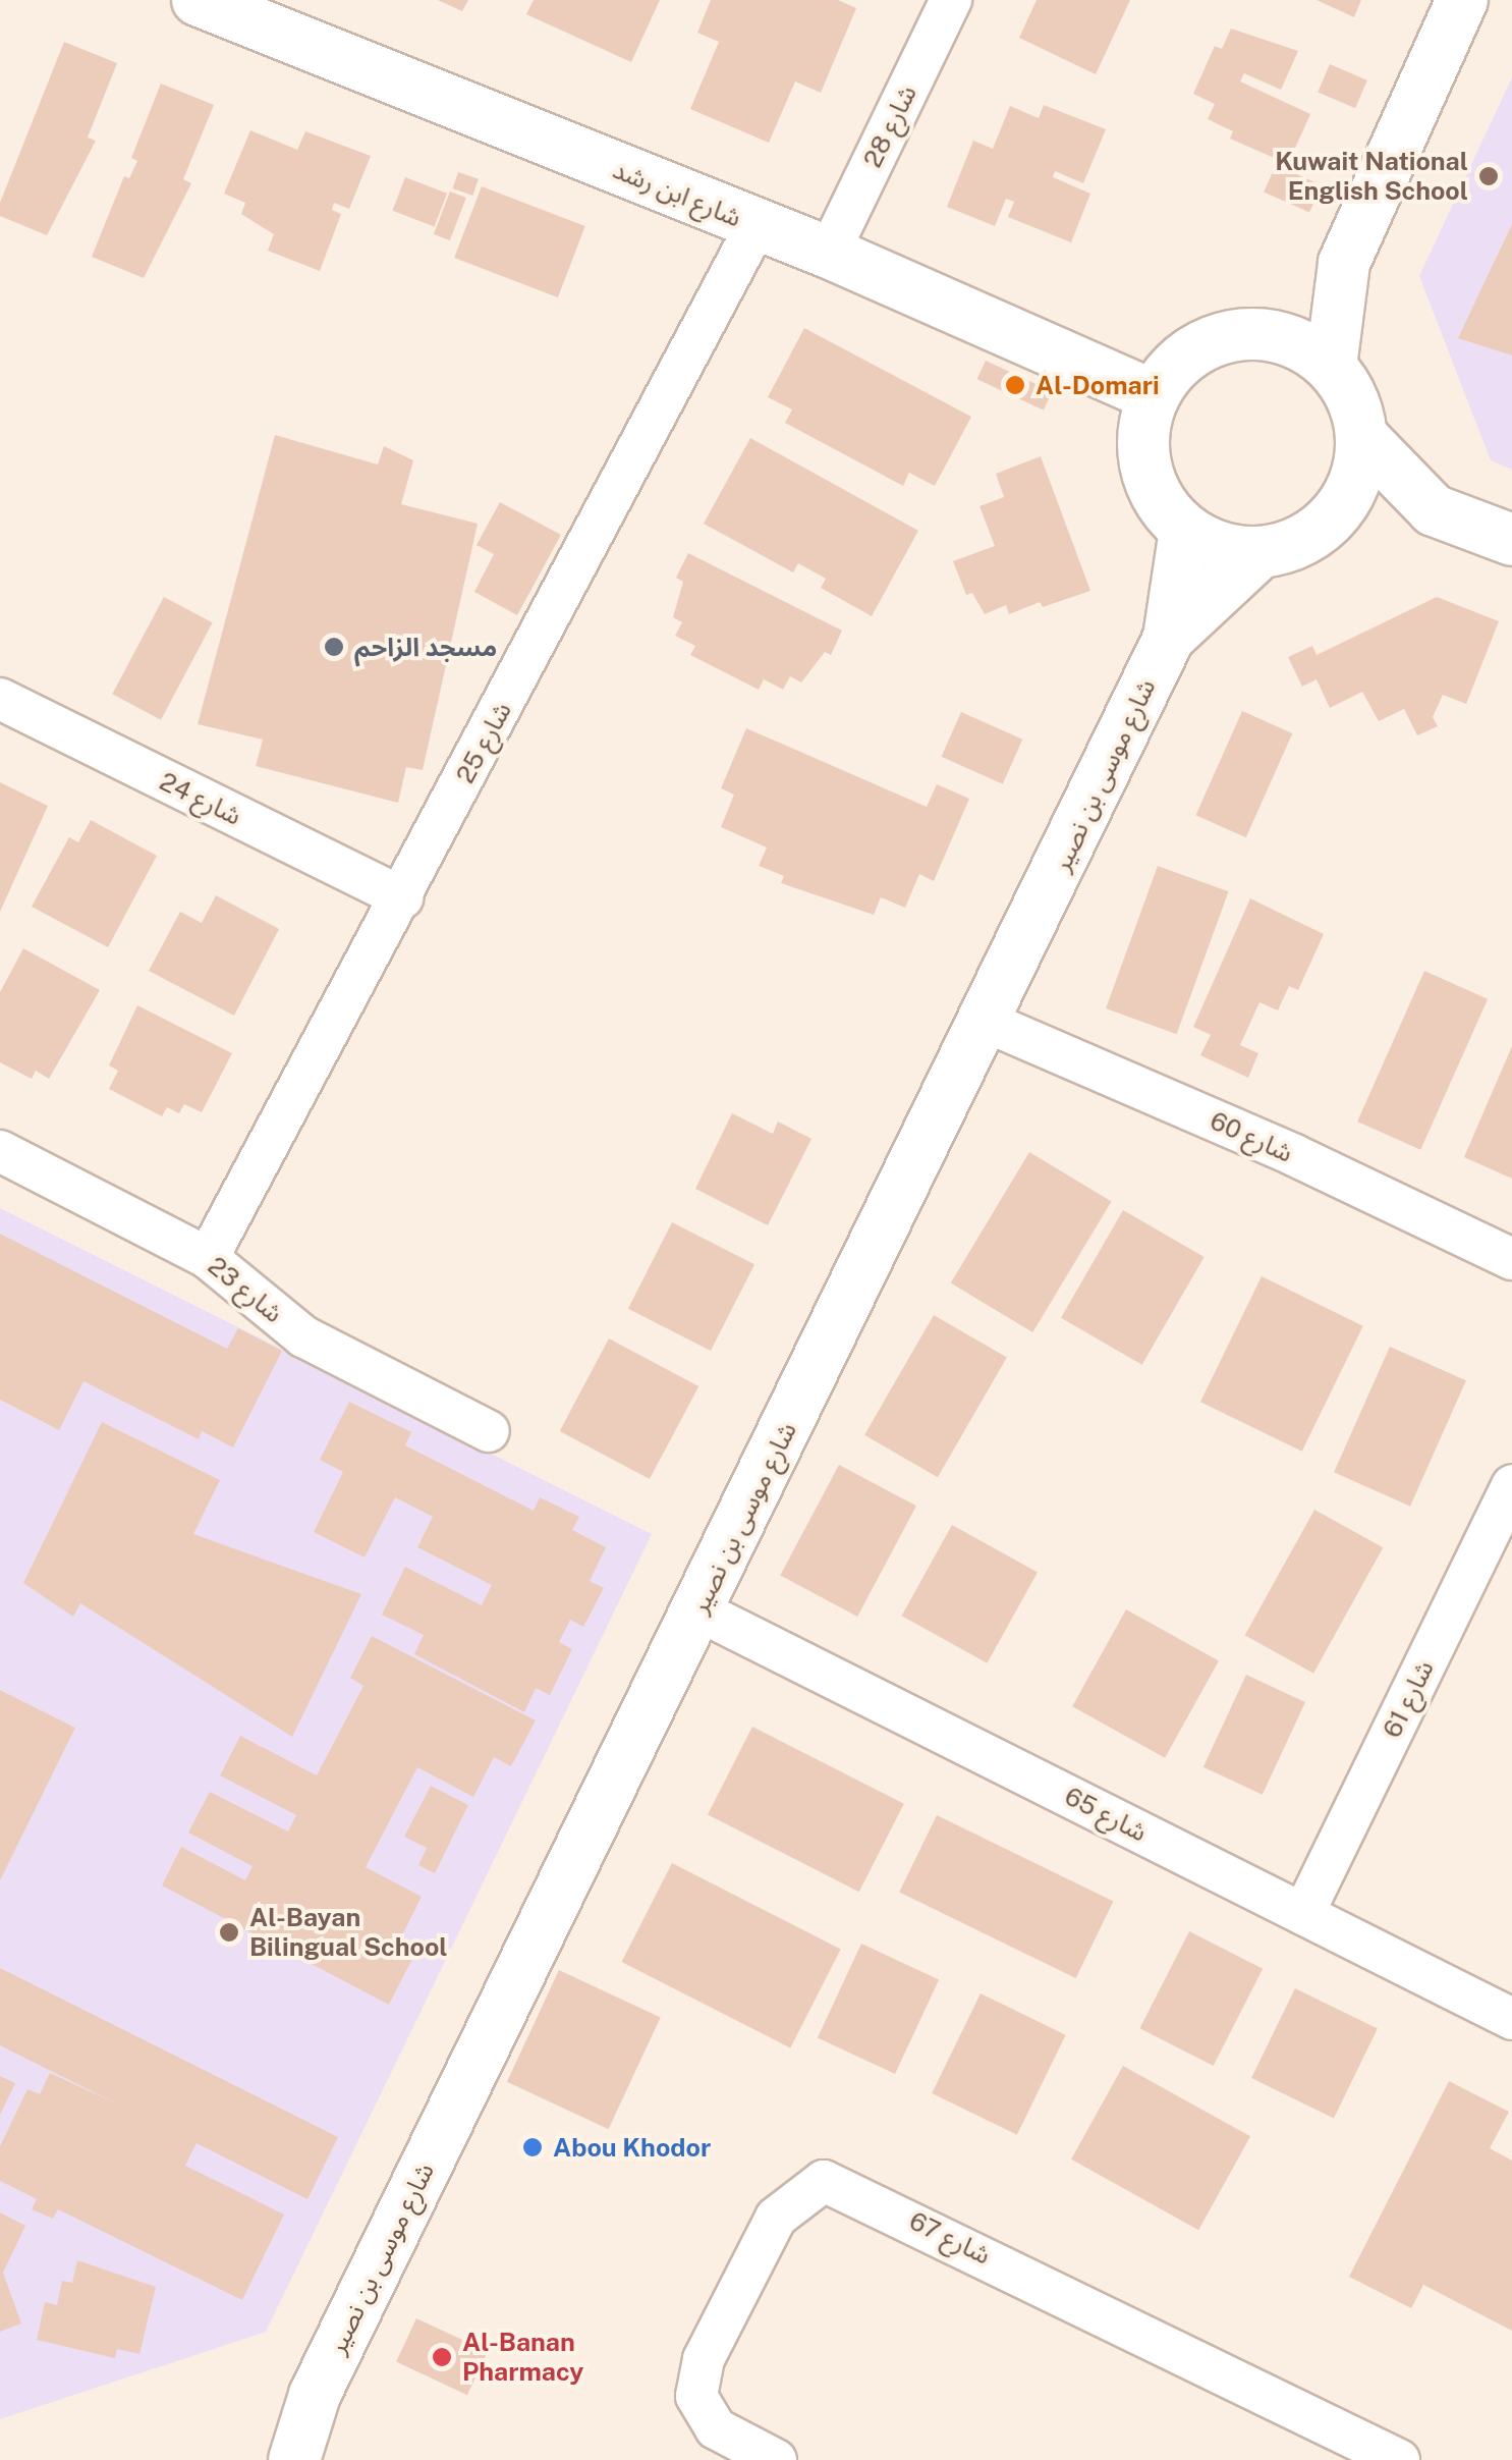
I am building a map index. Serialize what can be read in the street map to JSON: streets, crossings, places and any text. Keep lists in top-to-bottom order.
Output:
{
  "streets": {
    "street": [
      "شارع 28",
      "شارع ابن رشد",
      "شارع 25",
      "شارع موسى بن نصير",
      "شارع 24",
      "شارع 60",
      "شارع 23",
      "شارع 61",
      "شارع 65",
      "شارع 67"
    ]
  },
  "crossings": [
    ["شارع 28", "شارع ابن رشد"],
    ["شارع ابن رشد", "شارع 25"],
    ["شارع ابن رشد", "شارع موسى بن نصير"],
    ["شارع 25", "شارع 24"],
    ["شارع 25", "شارع 23"],
    ["شارع موسى بن نصير", "شارع 60"],
    ["شارع موسى بن نصير", "شارع 65"],
    ["شارع 61", "شارع 65"]
  ],
  "places": [
    "Kuwait National English School",
    "Al-Domari",
    "مسجد الزاحم",
    "Al-Bayan Bilingual School",
    "Abou Khodor",
    "Al-Banan Pharmacy"
  ]
}
